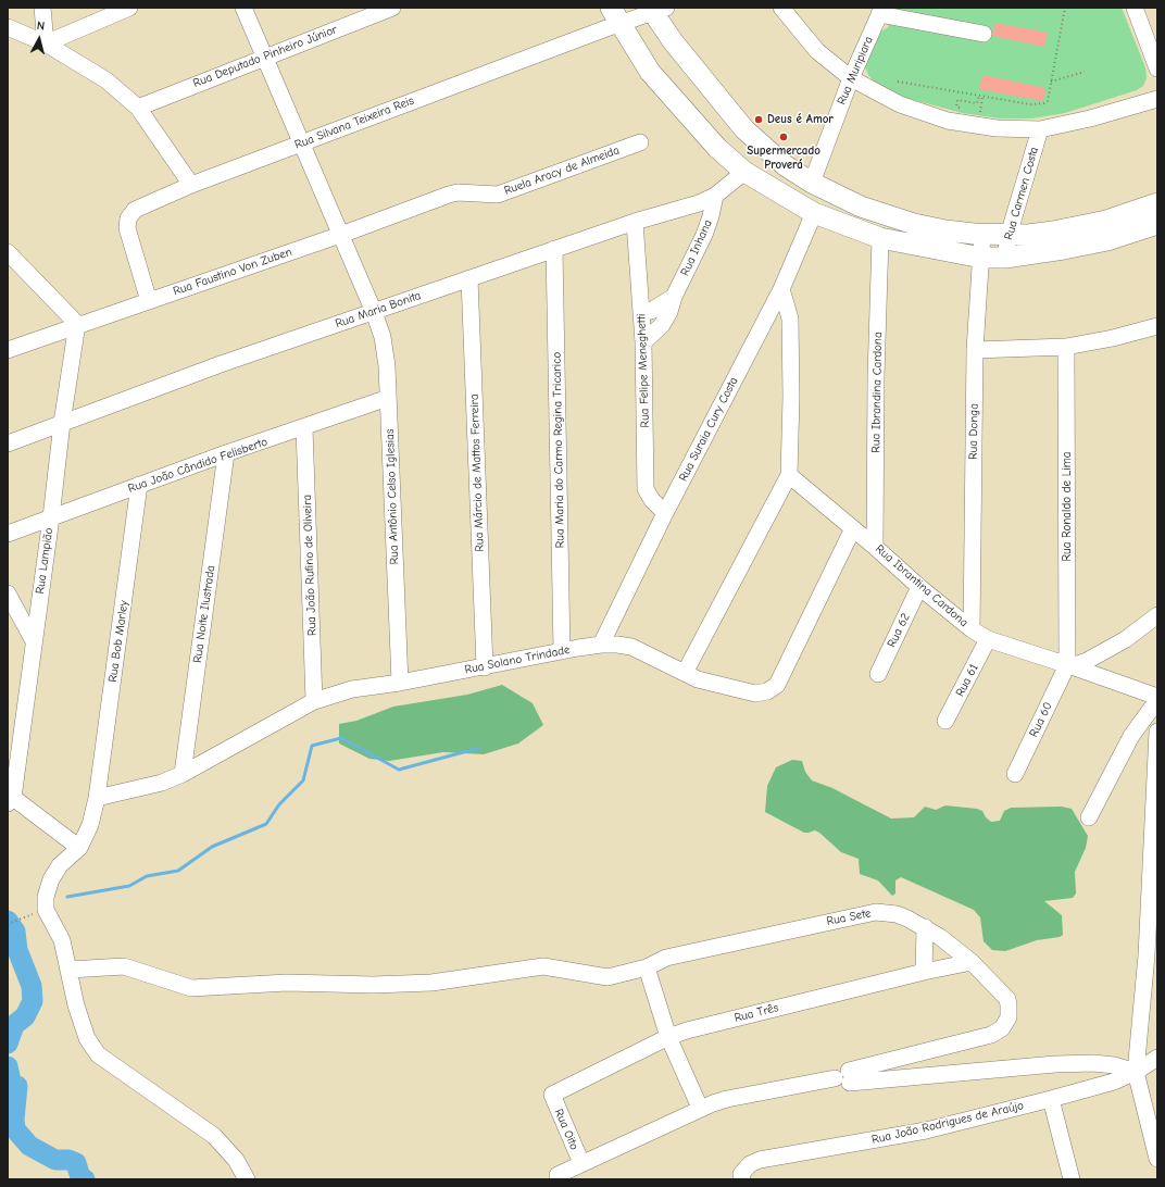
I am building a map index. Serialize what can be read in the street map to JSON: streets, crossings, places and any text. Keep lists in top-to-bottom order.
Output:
{
  "streets": {
    "street": [
      "Rua Deputado Pinheiro Júnior",
      "Rua Muripiara",
      "Rua Silvana Teixeira Reis",
      "Ruela Aracy de Almeida",
      "Rua Carmen Costa",
      "Rua Inhana",
      "Rua Faustino Von Zuben",
      "Rua Maria Bonita",
      "Rua Felipe Meneghetti",
      "Rua Ibrandina Cardona",
      "Rua Suraia Cury Costa",
      "Rua Donga",
      "Rua Maria do Carmo Regina Tricarico",
      "Rua João Cândido Felisberto",
      "Rua Márcio de Mattos Ferreira",
      "Rua Antônio Celso Iglesias",
      "Rua Ronaldo de Lima",
      "Rua Lampião",
      "Rua João Rufino de Oliveira",
      "Rua Ibrantina Cardona",
      "Rua Noite Ilustrada",
      "Rua 62",
      "Rua Bob Marley",
      "Rua Solano Trindade",
      "Rua 61",
      "Rua 60",
      "Rua Sete",
      "Rua Três",
      "Rua João Rodrigues de Araújo",
      "Rua Oito"
    ]
  },
  "crossings": [
    ["Rua Deputado Pinheiro Júnior", "Rua Antônio Celso Iglesias"],
    ["Rua Silvana Teixeira Reis", "Rua Faustino Von Zuben"],
    ["Rua Silvana Teixeira Reis", "Rua Antônio Celso Iglesias"],
    ["Ruela Aracy de Almeida", "Rua Faustino Von Zuben"],
    ["Rua Inhana", "Rua Maria Bonita"],
    ["Rua Inhana", "Rua Felipe Meneghetti"],
    ["Rua Faustino Von Zuben", "Rua Antônio Celso Iglesias"],
    ["Rua Faustino Von Zuben", "Rua Lampião"],
    ["Rua Maria Bonita", "Rua Felipe Meneghetti"],
    ["Rua Maria Bonita", "Rua Maria do Carmo Regina Tricarico"],
    ["Rua Maria Bonita", "Rua Márcio de Mattos Ferreira"],
    ["Rua Maria Bonita", "Rua Antônio Celso Iglesias"],
    ["Rua Maria Bonita", "Rua Lampião"],
    ["Rua Felipe Meneghetti", "Rua Suraia Cury Costa"],
    ["Rua Ibrandina Cardona", "Rua Ibrantina Cardona"],
    ["Rua Suraia Cury Costa", "Rua Solano Trindade"],
    ["Rua Donga", "Rua Ibrantina Cardona"],
    ["Rua Maria do Carmo Regina Tricarico", "Rua Solano Trindade"],
    ["Rua João Cândido Felisberto", "Rua Antônio Celso Iglesias"],
    ["Rua João Cândido Felisberto", "Rua Lampião"],
    ["Rua João Cândido Felisberto", "Rua João Rufino de Oliveira"],
    ["Rua João Cândido Felisberto", "Rua Noite Ilustrada"],
    ["Rua João Cândido Felisberto", "Rua Bob Marley"],
    ["Rua Márcio de Mattos Ferreira", "Rua Solano Trindade"],
    ["Rua Antônio Celso Iglesias", "Rua Solano Trindade"],
    ["Rua Ronaldo de Lima", "Rua Ibrantina Cardona"],
    ["Rua Ronaldo de Lima", "Rua 60"],
    ["Rua João Rufino de Oliveira", "Rua Solano Trindade"],
    ["Rua Ibrantina Cardona", "Rua 62"],
    ["Rua Ibrantina Cardona", "Rua Solano Trindade"],
    ["Rua Ibrantina Cardona", "Rua 61"],
    ["Rua Ibrantina Cardona", "Rua 60"],
    ["Rua Noite Ilustrada", "Rua Solano Trindade"],
    ["Rua Bob Marley", "Rua Solano Trindade"],
    ["Rua Sete", "Rua Três"],
    ["Rua Três", "Rua Oito"]
  ],
  "places": ["Deus é Amor", "Supermercado Proverá"],
  "north": "top"
}
